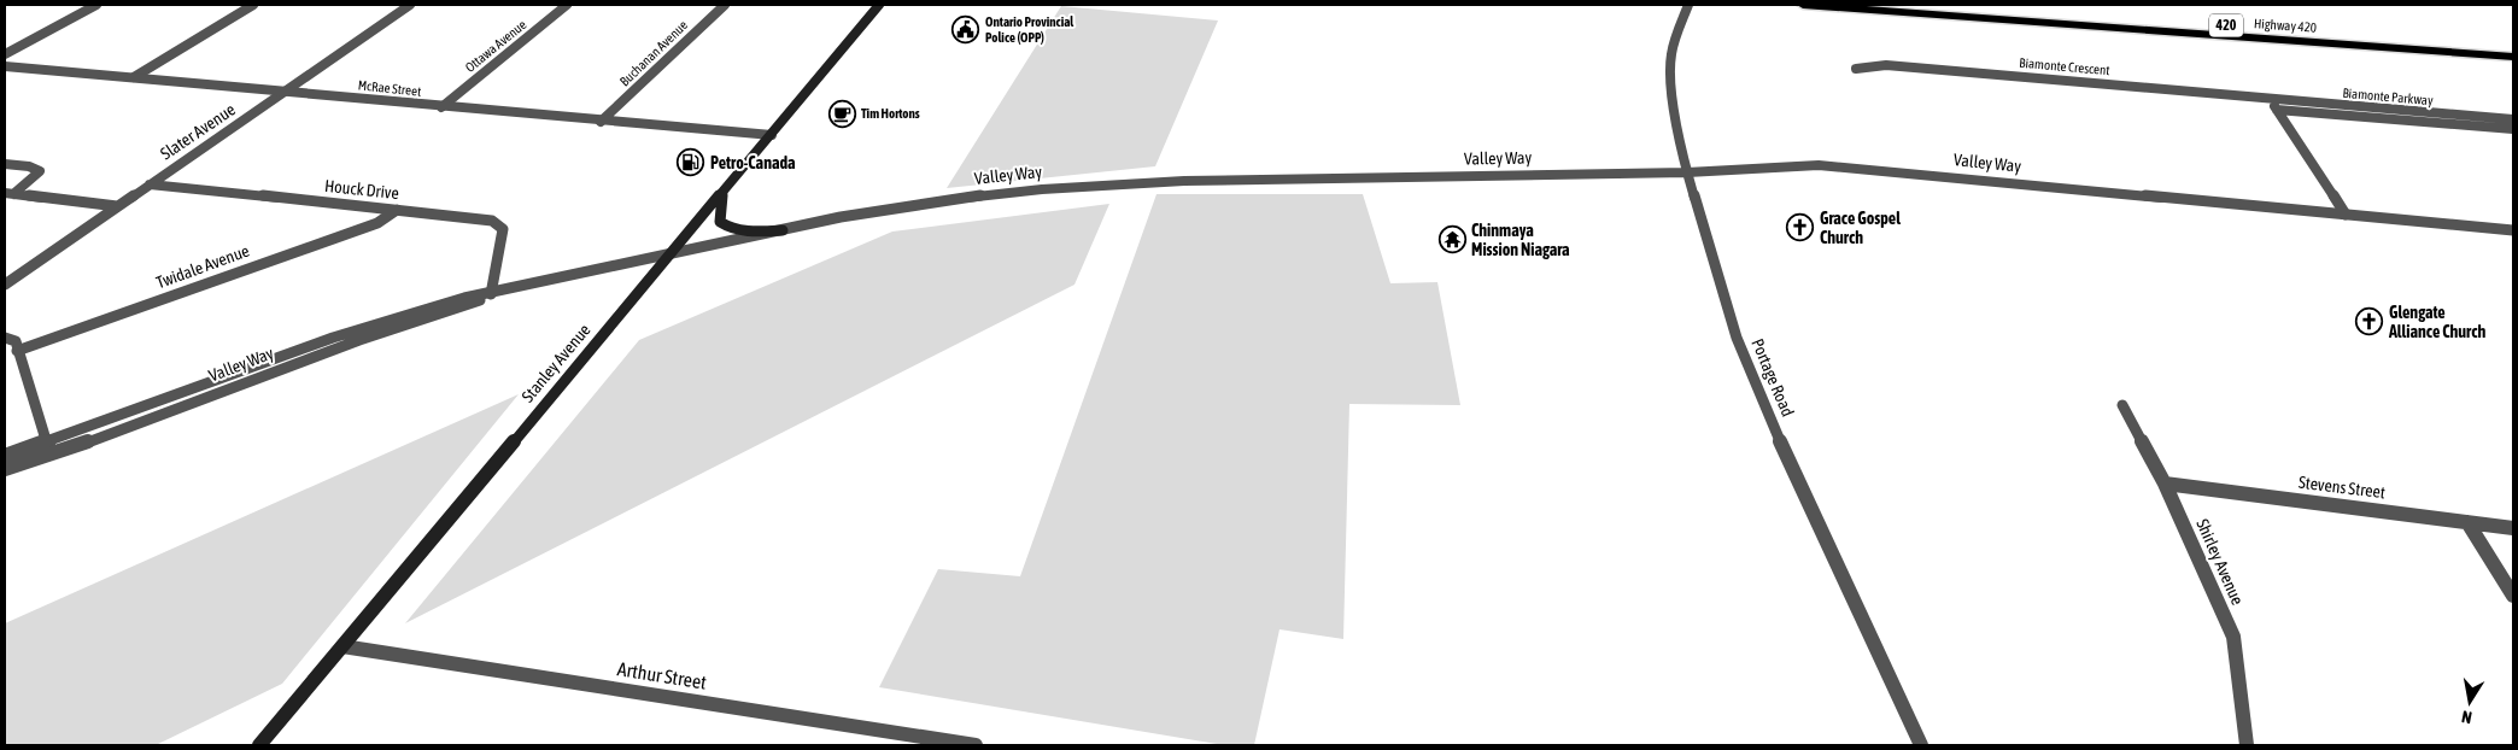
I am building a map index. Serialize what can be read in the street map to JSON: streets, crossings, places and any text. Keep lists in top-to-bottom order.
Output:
{
  "streets": {
    "highway": ["420", "Highway 420"],
    "main road": ["Stanley Avenue"],
    "street": [
      "Ottawa Avenue",
      "Buchanan Avenue",
      "Biamonte Crescent",
      "McRae Street",
      "Biamonte Parkway",
      "Slater Avenue",
      "Valley Way",
      "Houck Drive",
      "Twidale Avenue",
      "Portage Road",
      "Stevens Street",
      "Shirley Avenue",
      "Arthur Street"
    ]
  },
  "crossings": [
    ["Ottawa Avenue", "McRae Street"],
    ["Buchanan Avenue", "McRae Street"],
    ["Biamonte Crescent", "Biamonte Parkway"],
    ["McRae Street", "Slater Avenue"],
    ["McRae Street", "Stanley Avenue"],
    ["Slater Avenue", "Houck Drive"],
    ["Valley Way", "Houck Drive"],
    ["Valley Way", "Stanley Avenue"],
    ["Valley Way", "Portage Road"],
    ["Houck Drive", "Twidale Avenue"],
    ["Stanley Avenue", "Arthur Street"],
    ["Stevens Street", "Shirley Avenue"]
  ],
  "places": {
    "public building": ["Ontario Provincial Police (OPP)"],
    "cafe": ["Tim Hortons"],
    "fuel station": ["Petro-Canada"],
    "church": ["Grace Gospel Church", "Glengate Alliance Church"],
    "temple": ["Chinmaya Mission Niagara"]
  },
  "north": "bottom"
}
